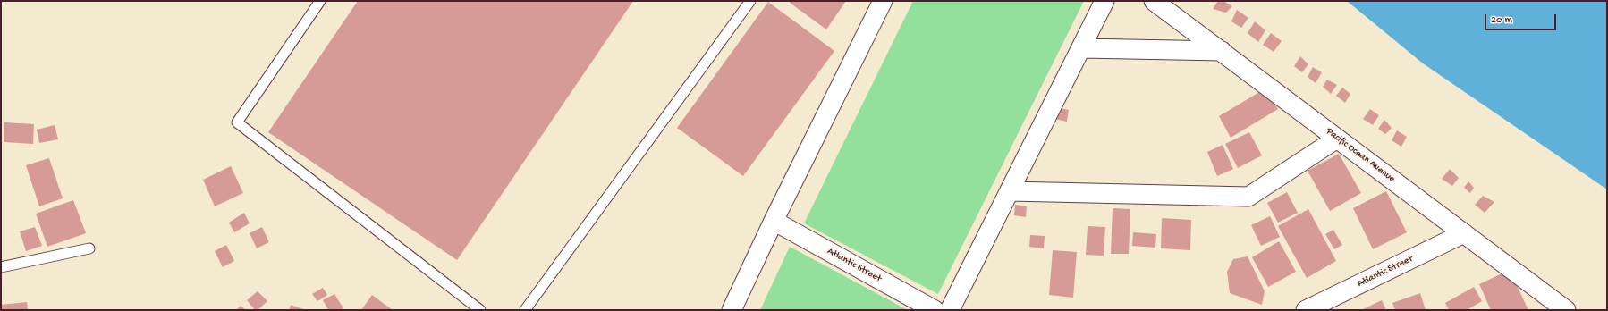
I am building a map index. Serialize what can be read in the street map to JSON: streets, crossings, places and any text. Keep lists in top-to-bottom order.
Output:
{
  "streets": {
    "street": ["Pacific Ocean Avenue", "Atlantic Street"]
  },
  "crossings": [
    ["Pacific Ocean Avenue", "Atlantic Street"]
  ],
  "scale_bar": "20 m"
}
